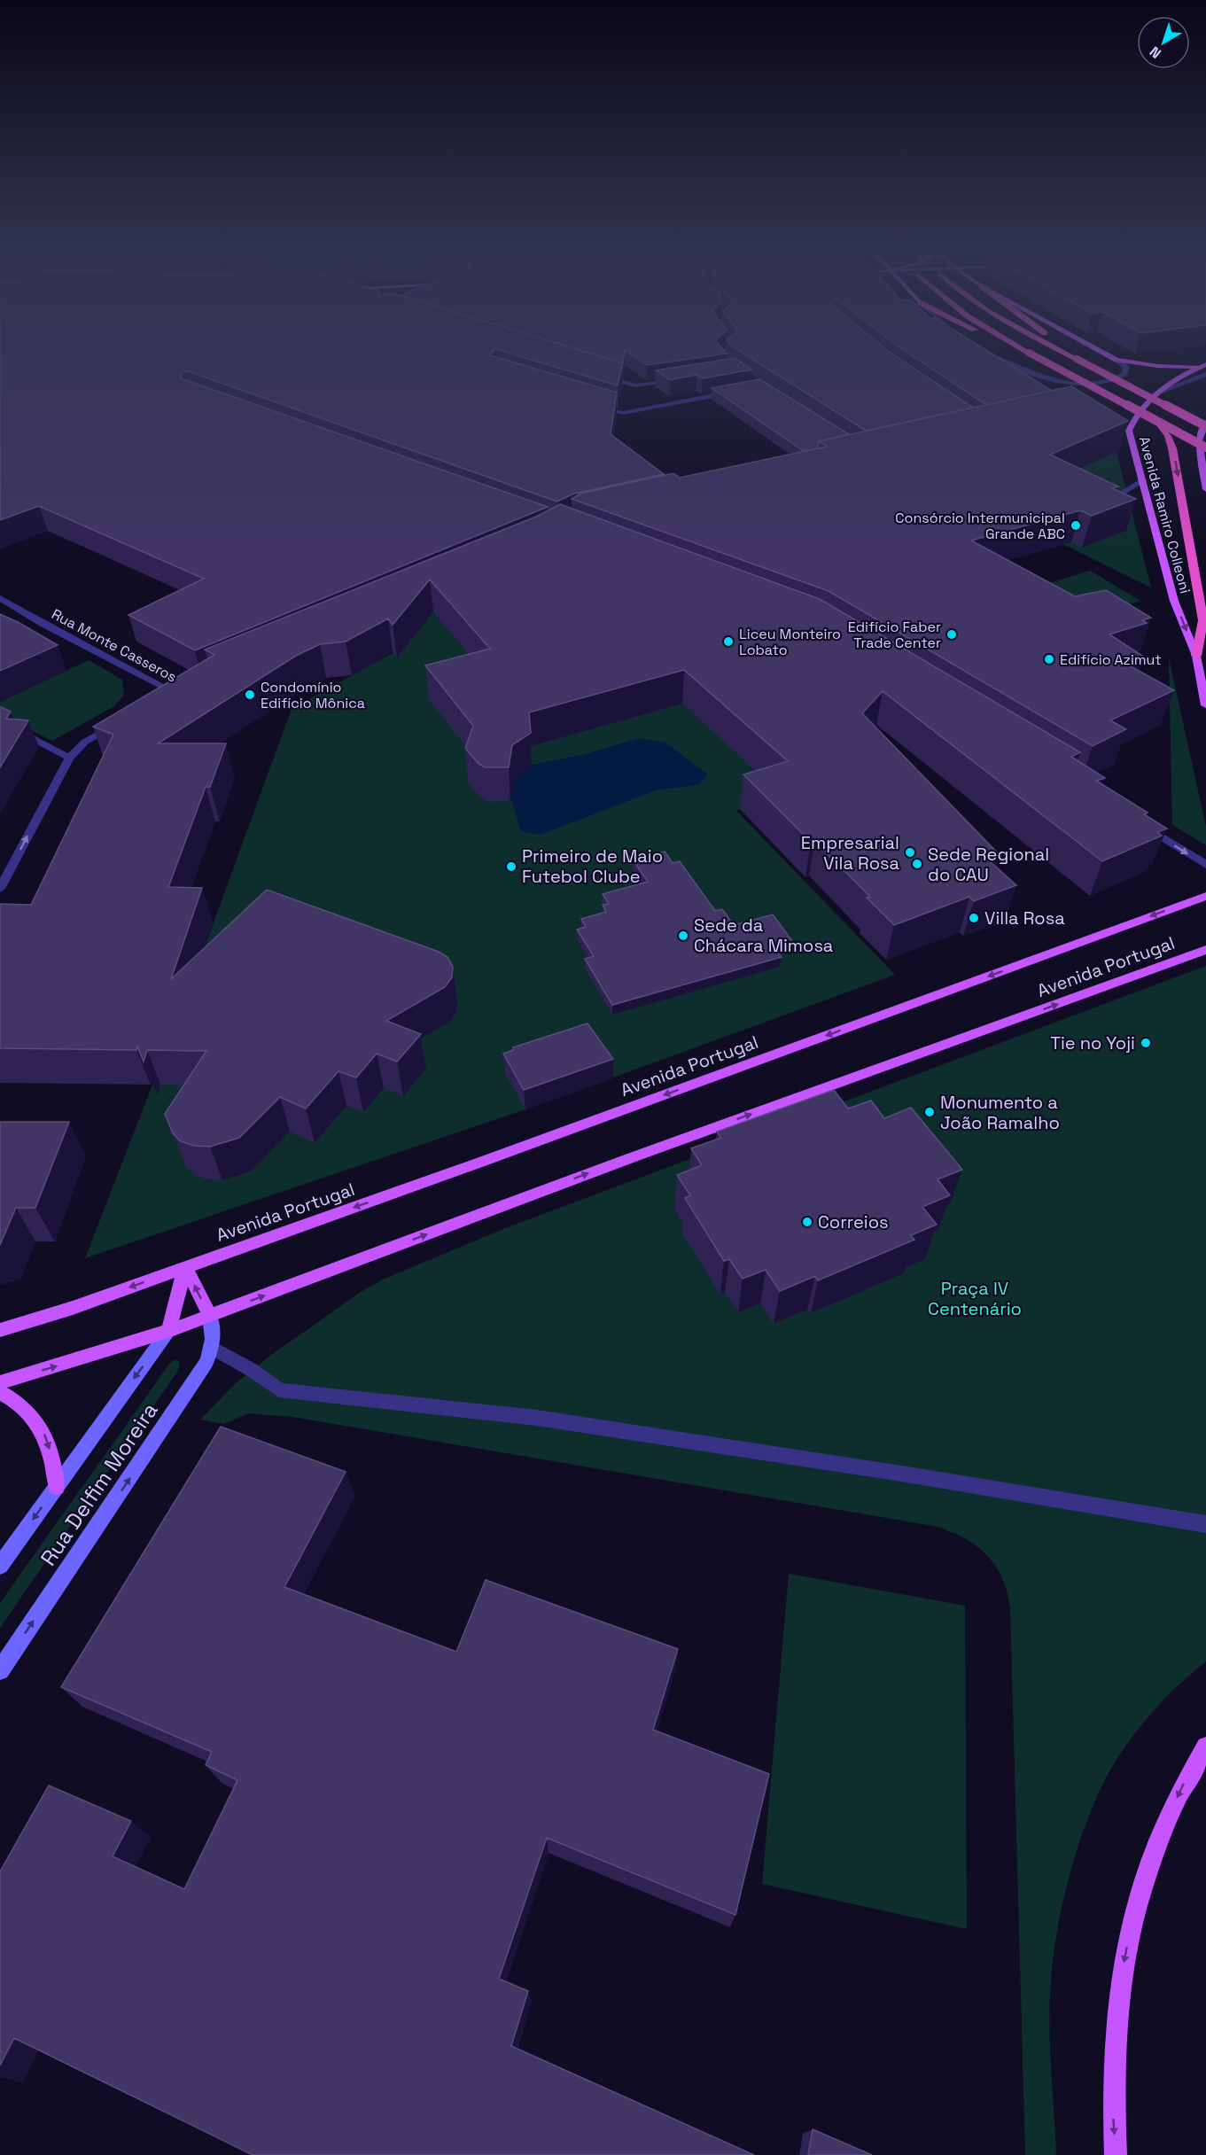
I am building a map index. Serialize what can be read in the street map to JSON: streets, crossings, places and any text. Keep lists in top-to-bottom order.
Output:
{
  "streets": {
    "main road": ["Avenida Ramiro Colleoni", "Avenida Portugal", "Rua Delfim Moreira"],
    "street": ["Rua Monte Casseros"]
  },
  "crossings": [
    ["Avenida Portugal", "Rua Delfim Moreira"]
  ],
  "one_way": ["Avenida Ramiro Colleoni"],
  "parks": ["Praça IV Centenário"],
  "places": [
    "Consórcio Intermunicipal Grande ABC",
    "Edifício Faber Trade Center",
    "Liceu Monteiro Lobato",
    "Edifício Azimut",
    "Condomínio Edifício Mônica",
    "Empresarial Vila Rosa",
    "Sede Regional do CAU",
    "Primeiro de Maio Futebol Clube",
    "Villa Rosa",
    "Sede da Chácara Mimosa",
    "Tie no Yoji",
    "Monumento a João Ramalho",
    "Correios"
  ],
  "north": "bottom left"
}
